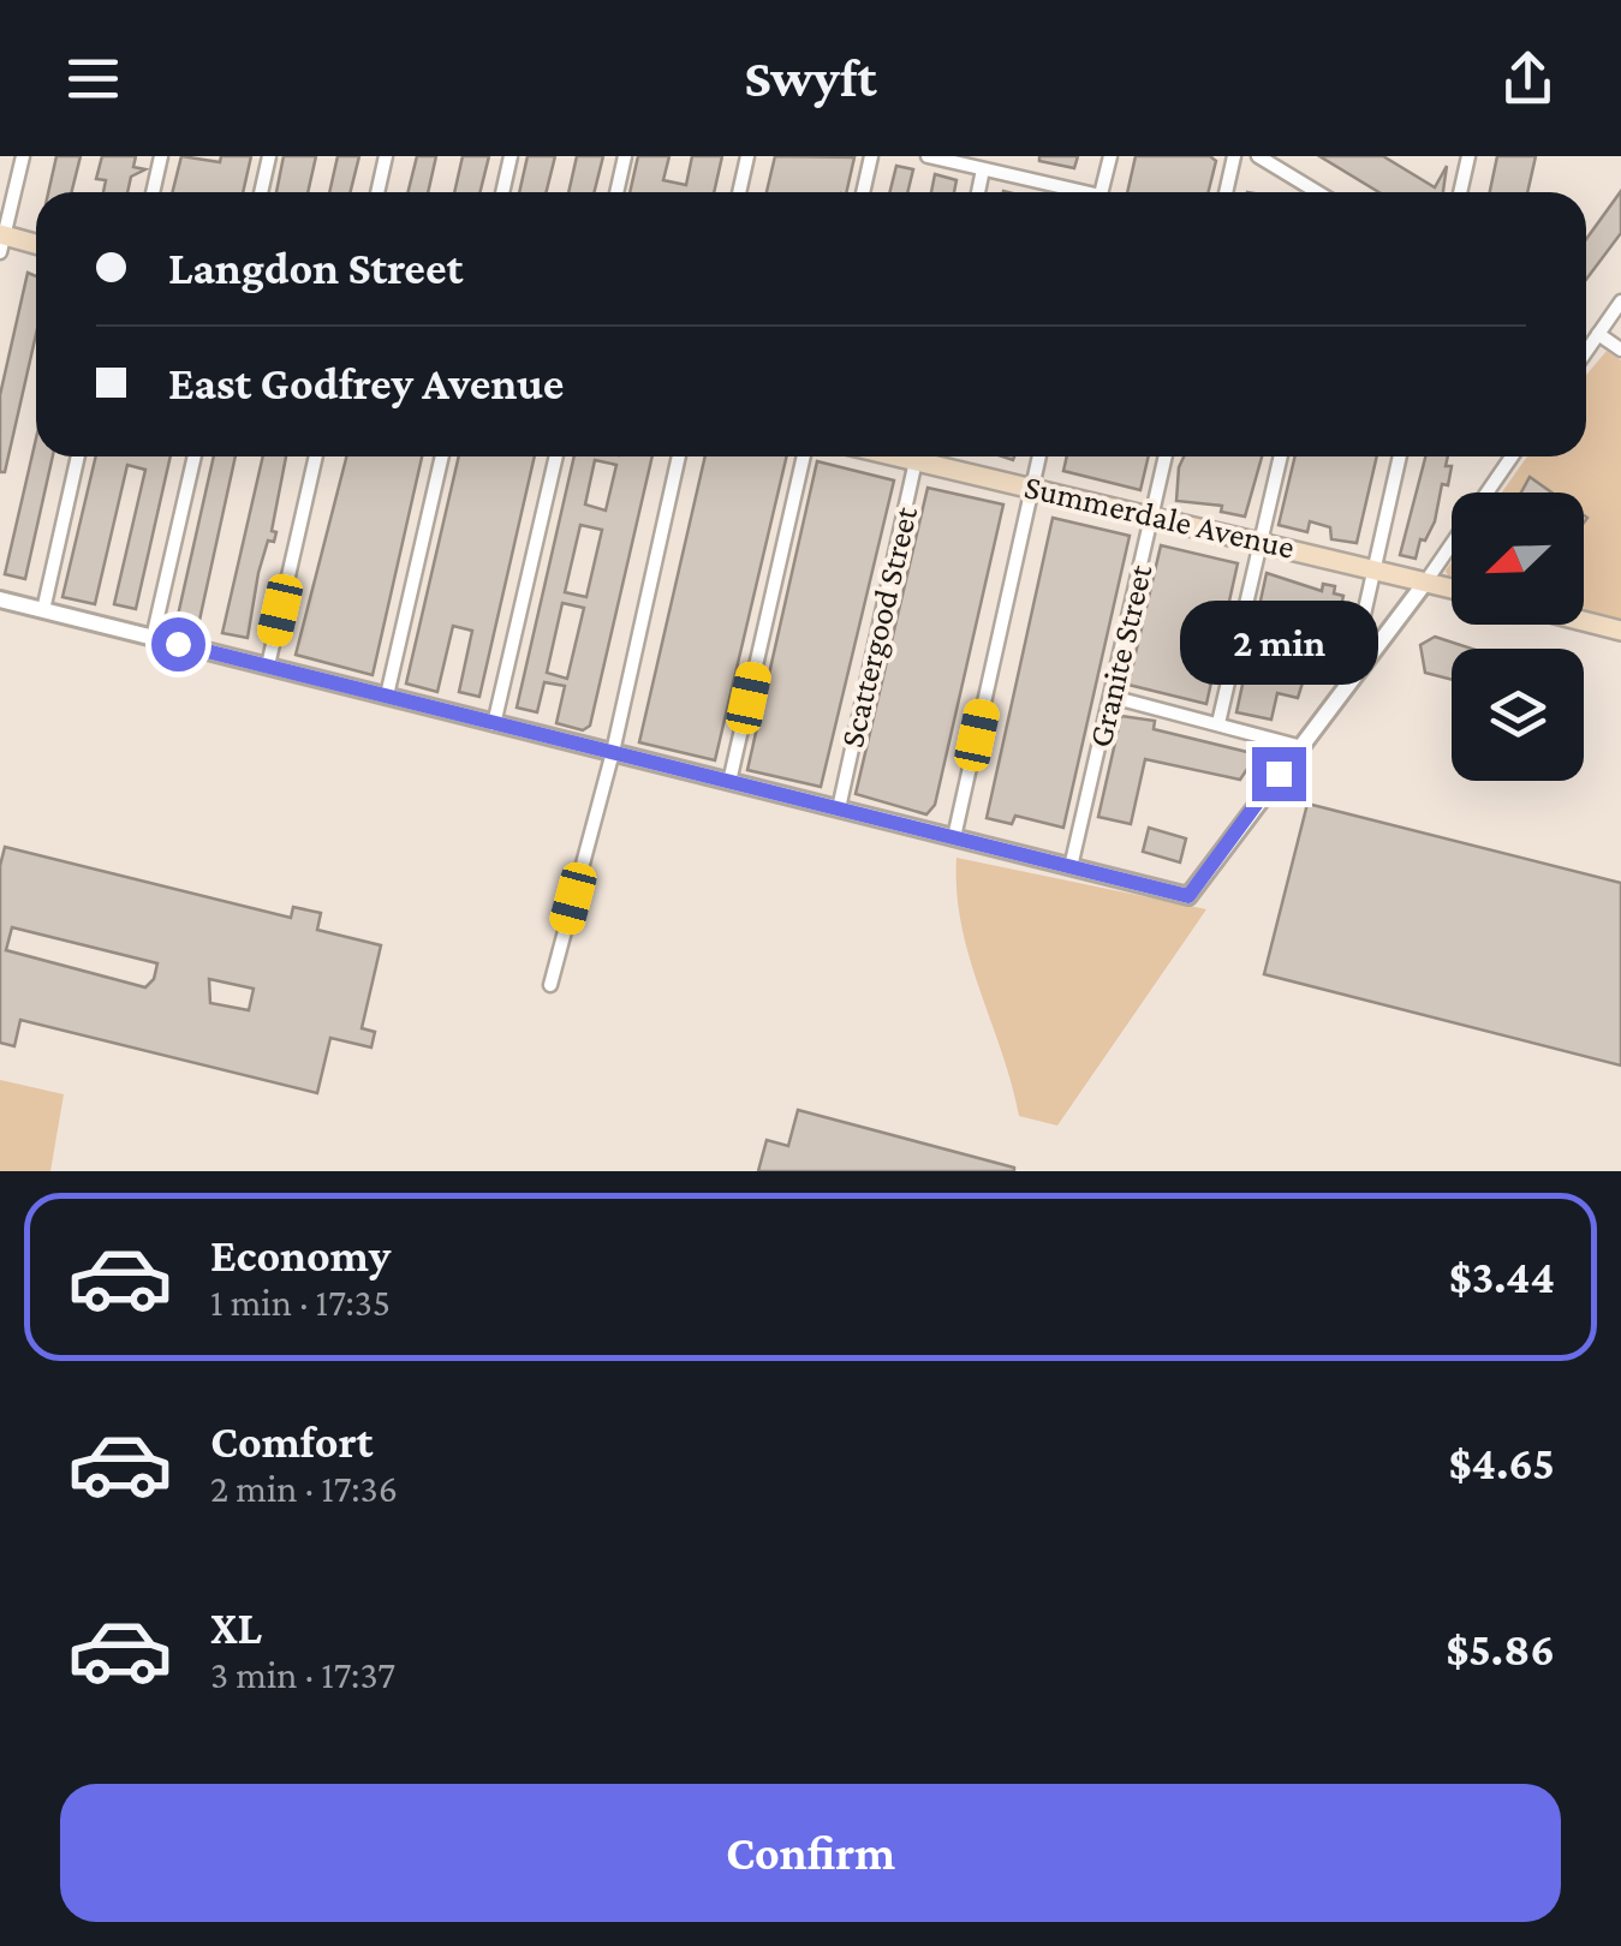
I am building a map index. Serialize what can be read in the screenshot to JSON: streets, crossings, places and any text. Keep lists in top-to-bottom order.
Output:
{
  "streets": {
    "main road": ["Summerdale Avenue"],
    "street": ["Scattergood Street", "Granite Street"]
  },
  "crossings": [
    ["Summerdale Avenue", "Granite Street"]
  ],
  "north": "bottom left",
  "page": {
    "header": "Swyft",
    "banner": ["Langdon Street", "East Godfrey Avenue"],
    "bubble": "2 min",
    "list": [
      {
        "name": "Economy",
        "note": "1 min · 17:35",
        "value": "$3.44"
      },
      {
        "name": "Comfort",
        "note": "2 min · 17:36",
        "value": "$4.65"
      },
      {
        "name": "XL",
        "note": "3 min · 17:37",
        "value": "$5.86"
      }
    ],
    "buttons": "Confirm"
  }
}
